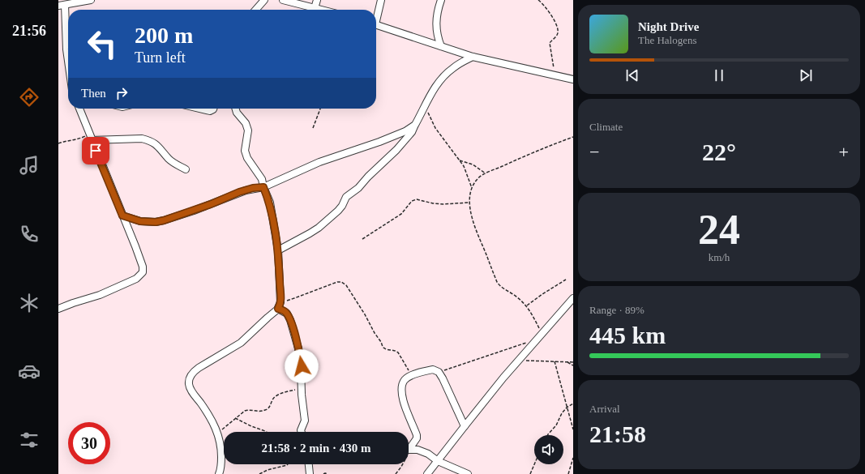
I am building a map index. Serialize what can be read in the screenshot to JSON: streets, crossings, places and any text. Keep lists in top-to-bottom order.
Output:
{
  "page": {
    "tabs": "21:56",
    "turn": ["200 m", "Turn left"],
    "song": ["Night Drive", "The Halogens"],
    "then": "Then",
    "tile": [
      "Climate",
      ["24", "km/h"],
      ["Range · 89%", "445 km"],
      ["Arrival", "21:58"]
    ],
    "heat": ["−", "22°", "+"],
    "limit": "30",
    "trip": "21:58 · 2 min · 430 m"
  }
}
